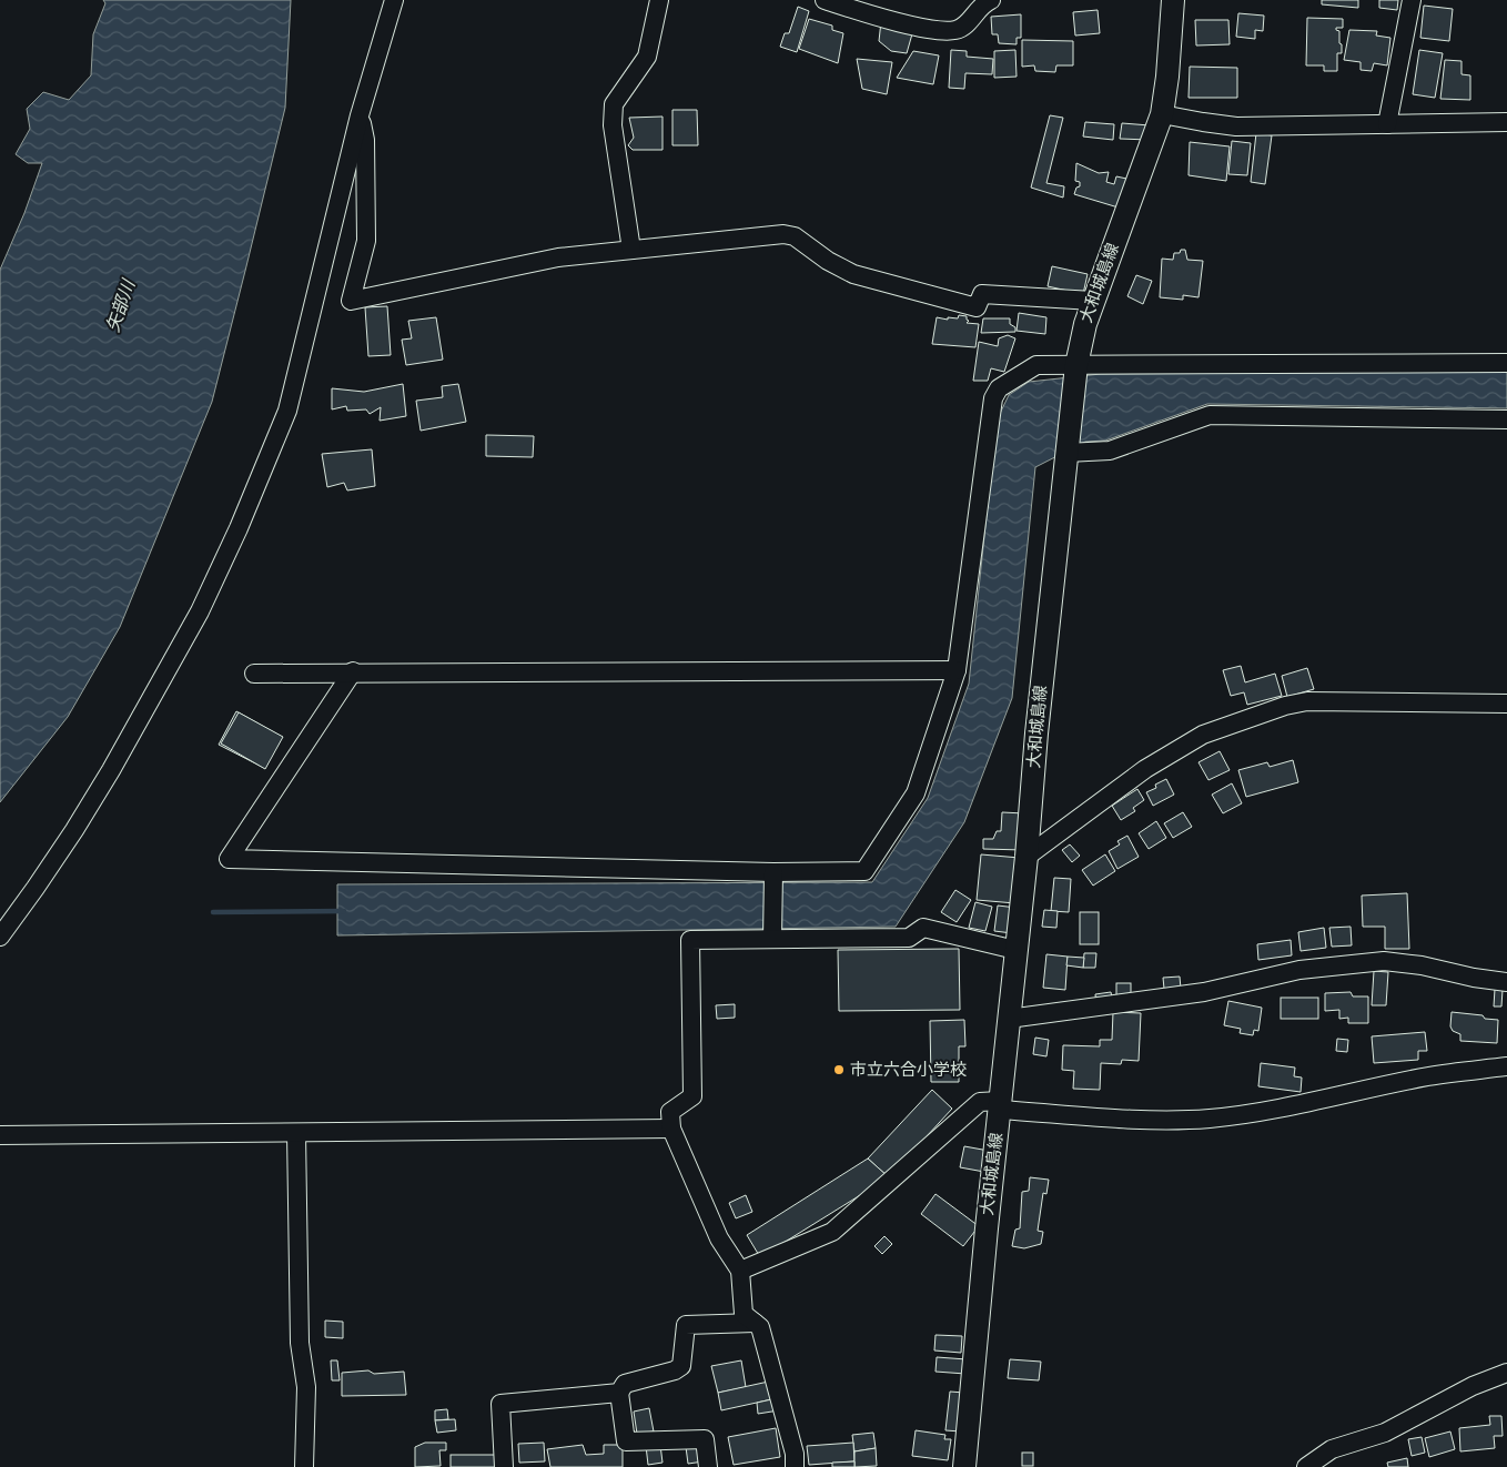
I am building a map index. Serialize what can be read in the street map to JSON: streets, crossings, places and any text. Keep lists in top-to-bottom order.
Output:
{
  "streets": {
    "main road": ["大和城島線"]
  },
  "water": ["矢部川"],
  "places": ["市立六合小学校"]
}
